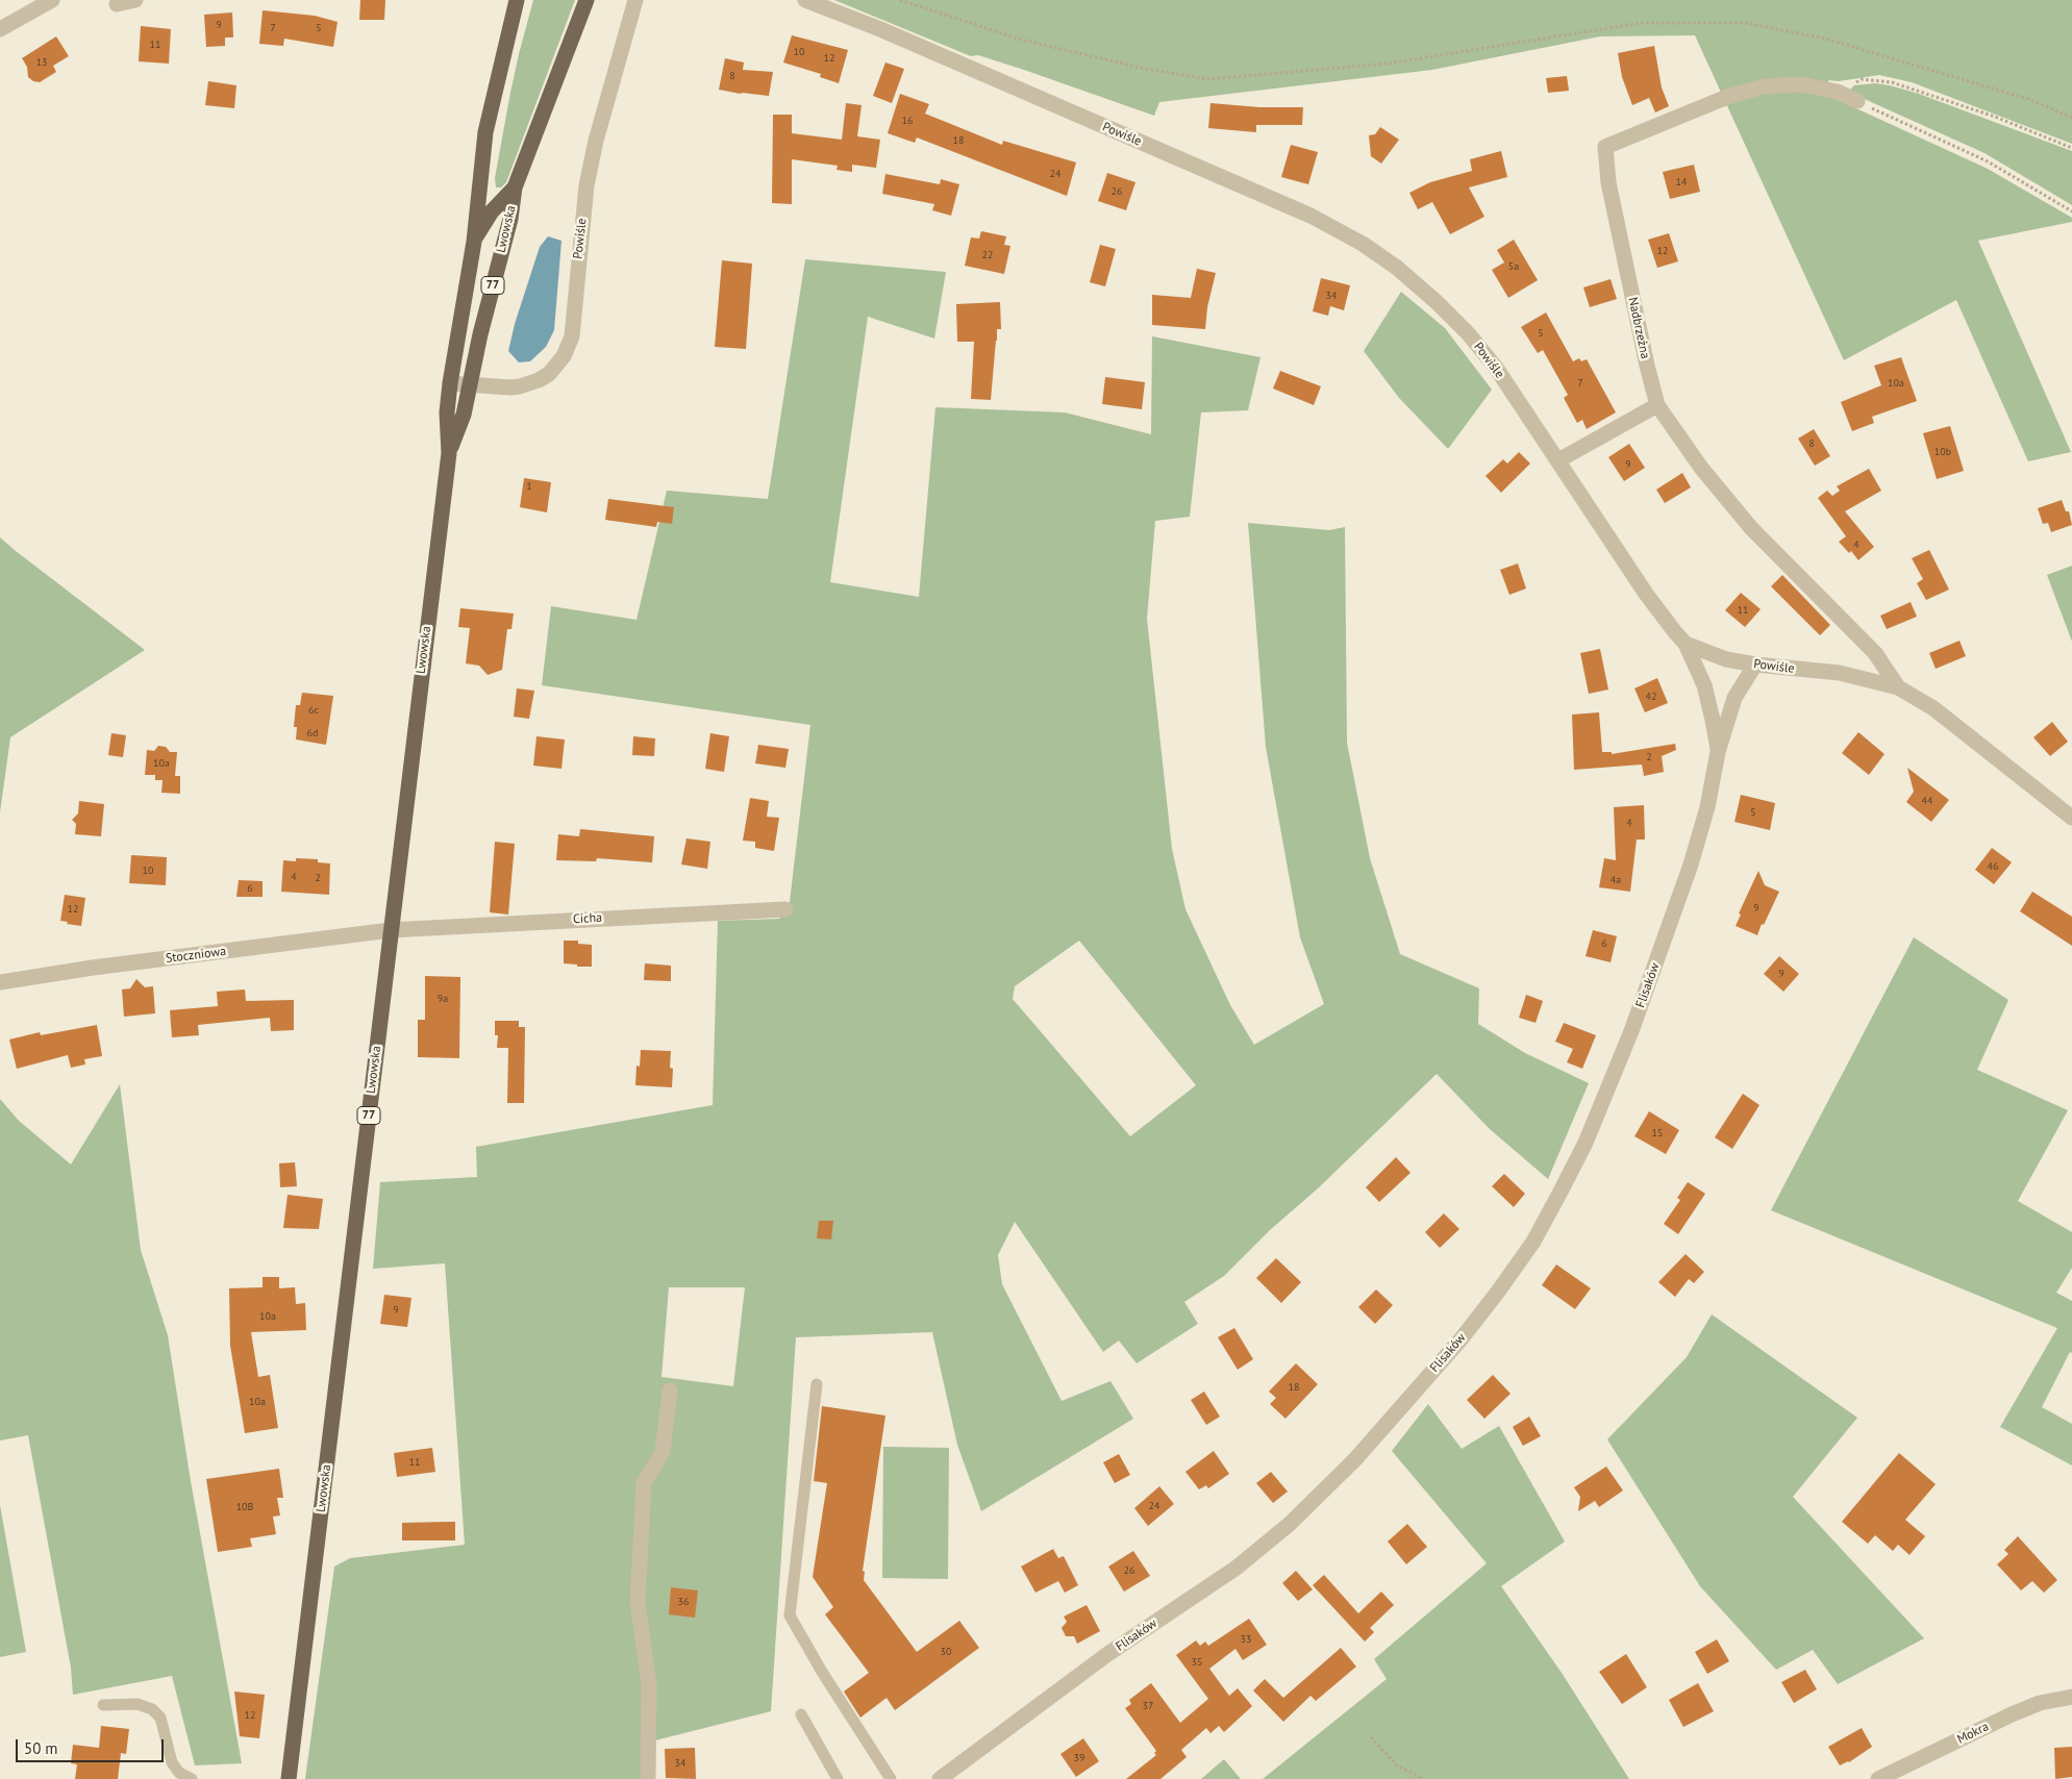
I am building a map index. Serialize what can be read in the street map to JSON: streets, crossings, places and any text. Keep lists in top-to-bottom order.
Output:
{
  "streets": {
    "main road": ["Lwowska", "77"],
    "street": [
      "Powiśle",
      "Nadbrzeżna",
      "Cicha",
      "Stoczniowa",
      "Flisaków",
      "Mokra"
    ]
  },
  "crossings": [
    ["Powiśle", "Lwowska"],
    ["Powiśle", "Nadbrzeżna"],
    ["Powiśle", "Flisaków"],
    ["Lwowska", "Cicha"],
    ["Lwowska", "Stoczniowa"],
    ["Cicha", "Stoczniowa"]
  ],
  "house_numbers": [
    "9",
    "7",
    "5",
    "11",
    "10",
    "12",
    "13",
    "8",
    "16",
    "18",
    "24",
    "14",
    "26",
    "12",
    "22",
    "5a",
    "34",
    "5",
    "7",
    "10a",
    "8",
    "10b",
    "9",
    "1",
    "4",
    "11",
    "42",
    "6c",
    "6d",
    "2",
    "10a",
    "44",
    "5",
    "4",
    "46",
    "10",
    "4",
    "2",
    "4a",
    "6",
    "9",
    "12",
    "6",
    "9",
    "9a",
    "15",
    "9",
    "10a",
    "18",
    "10a",
    "11",
    "24",
    "10B",
    "26",
    "36",
    "33",
    "30",
    "35",
    "37",
    "12",
    "39",
    "34"
  ],
  "scale_bar": "50 m"
}
